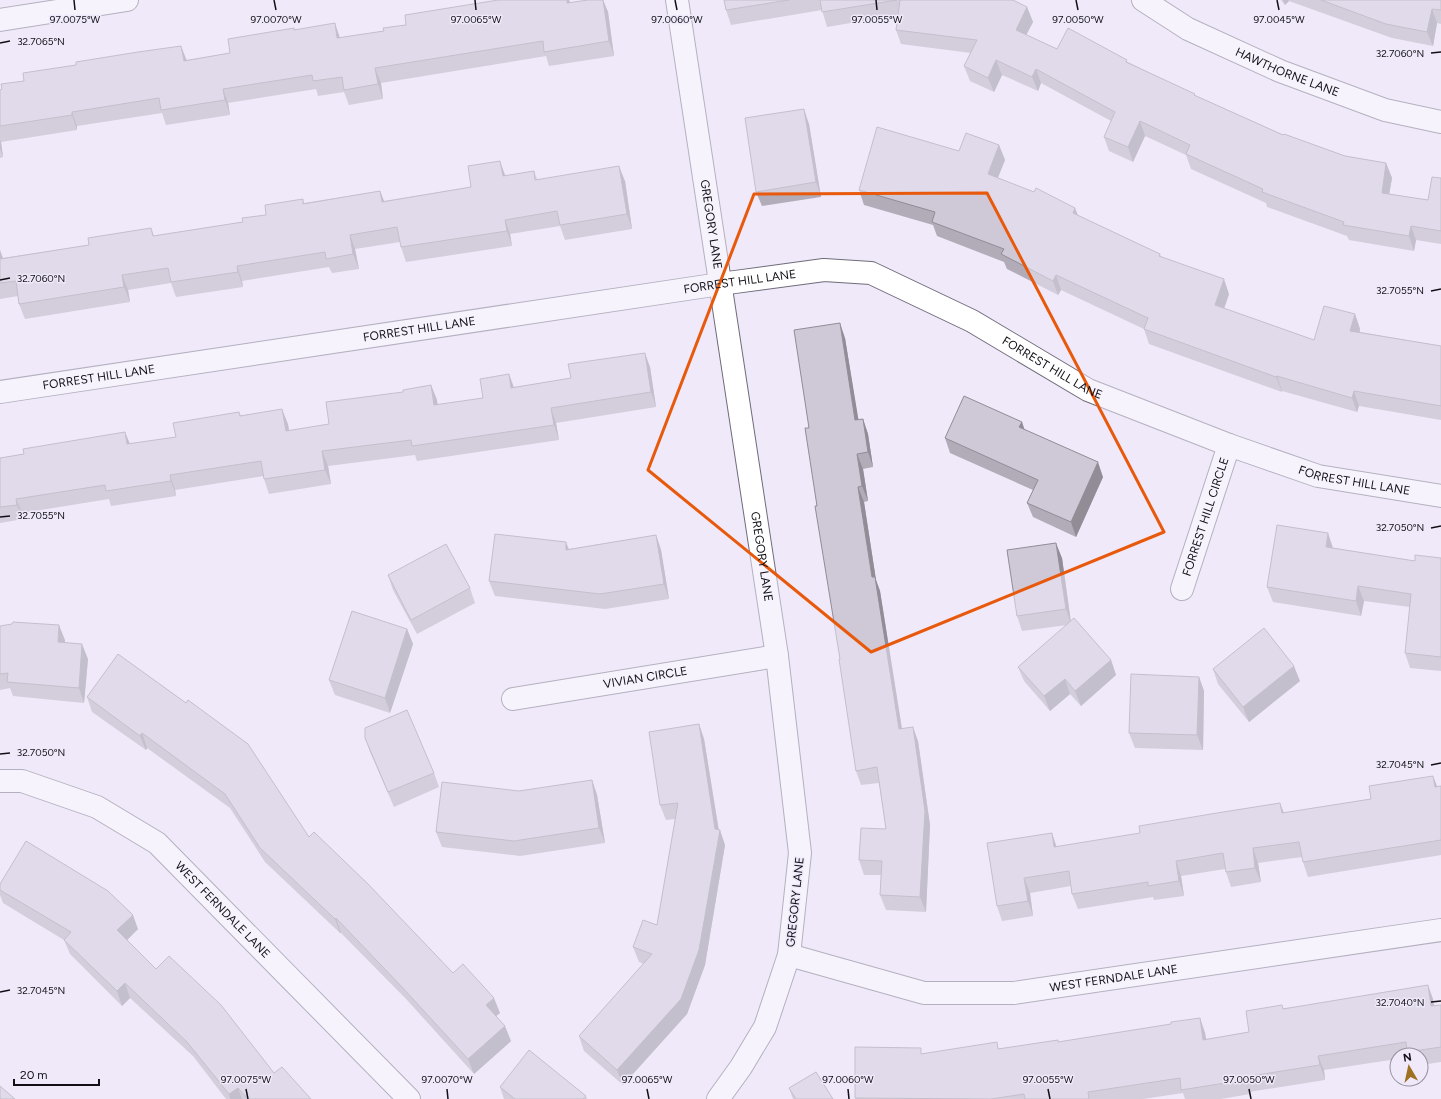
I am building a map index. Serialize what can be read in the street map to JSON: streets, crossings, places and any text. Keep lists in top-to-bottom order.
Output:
{
  "streets": {
    "street": [
      "HAWTHORNE LANE",
      "GREGORY LANE",
      "FORREST HILL LANE",
      "FORREST HILL CIRCLE",
      "VIVIAN CIRCLE",
      "WEST FERNDALE LANE"
    ]
  },
  "crossings": [
    ["GREGORY LANE", "FORREST HILL LANE"],
    ["GREGORY LANE", "VIVIAN CIRCLE"],
    ["GREGORY LANE", "WEST FERNDALE LANE"],
    ["FORREST HILL LANE", "FORREST HILL CIRCLE"]
  ],
  "scale_bar": "20 m",
  "north": "top",
  "coordinates": [
    "97.0075°W",
    "97.0070°W",
    "97.0065°W",
    "97.0060°W",
    "97.0055°W",
    "97.0050°W",
    "97.0045°W",
    "32.7065°N",
    "32.7060°N",
    "32.7055°N",
    "32.7050°N",
    "32.7045°N",
    "32.7040°N"
  ]
}
